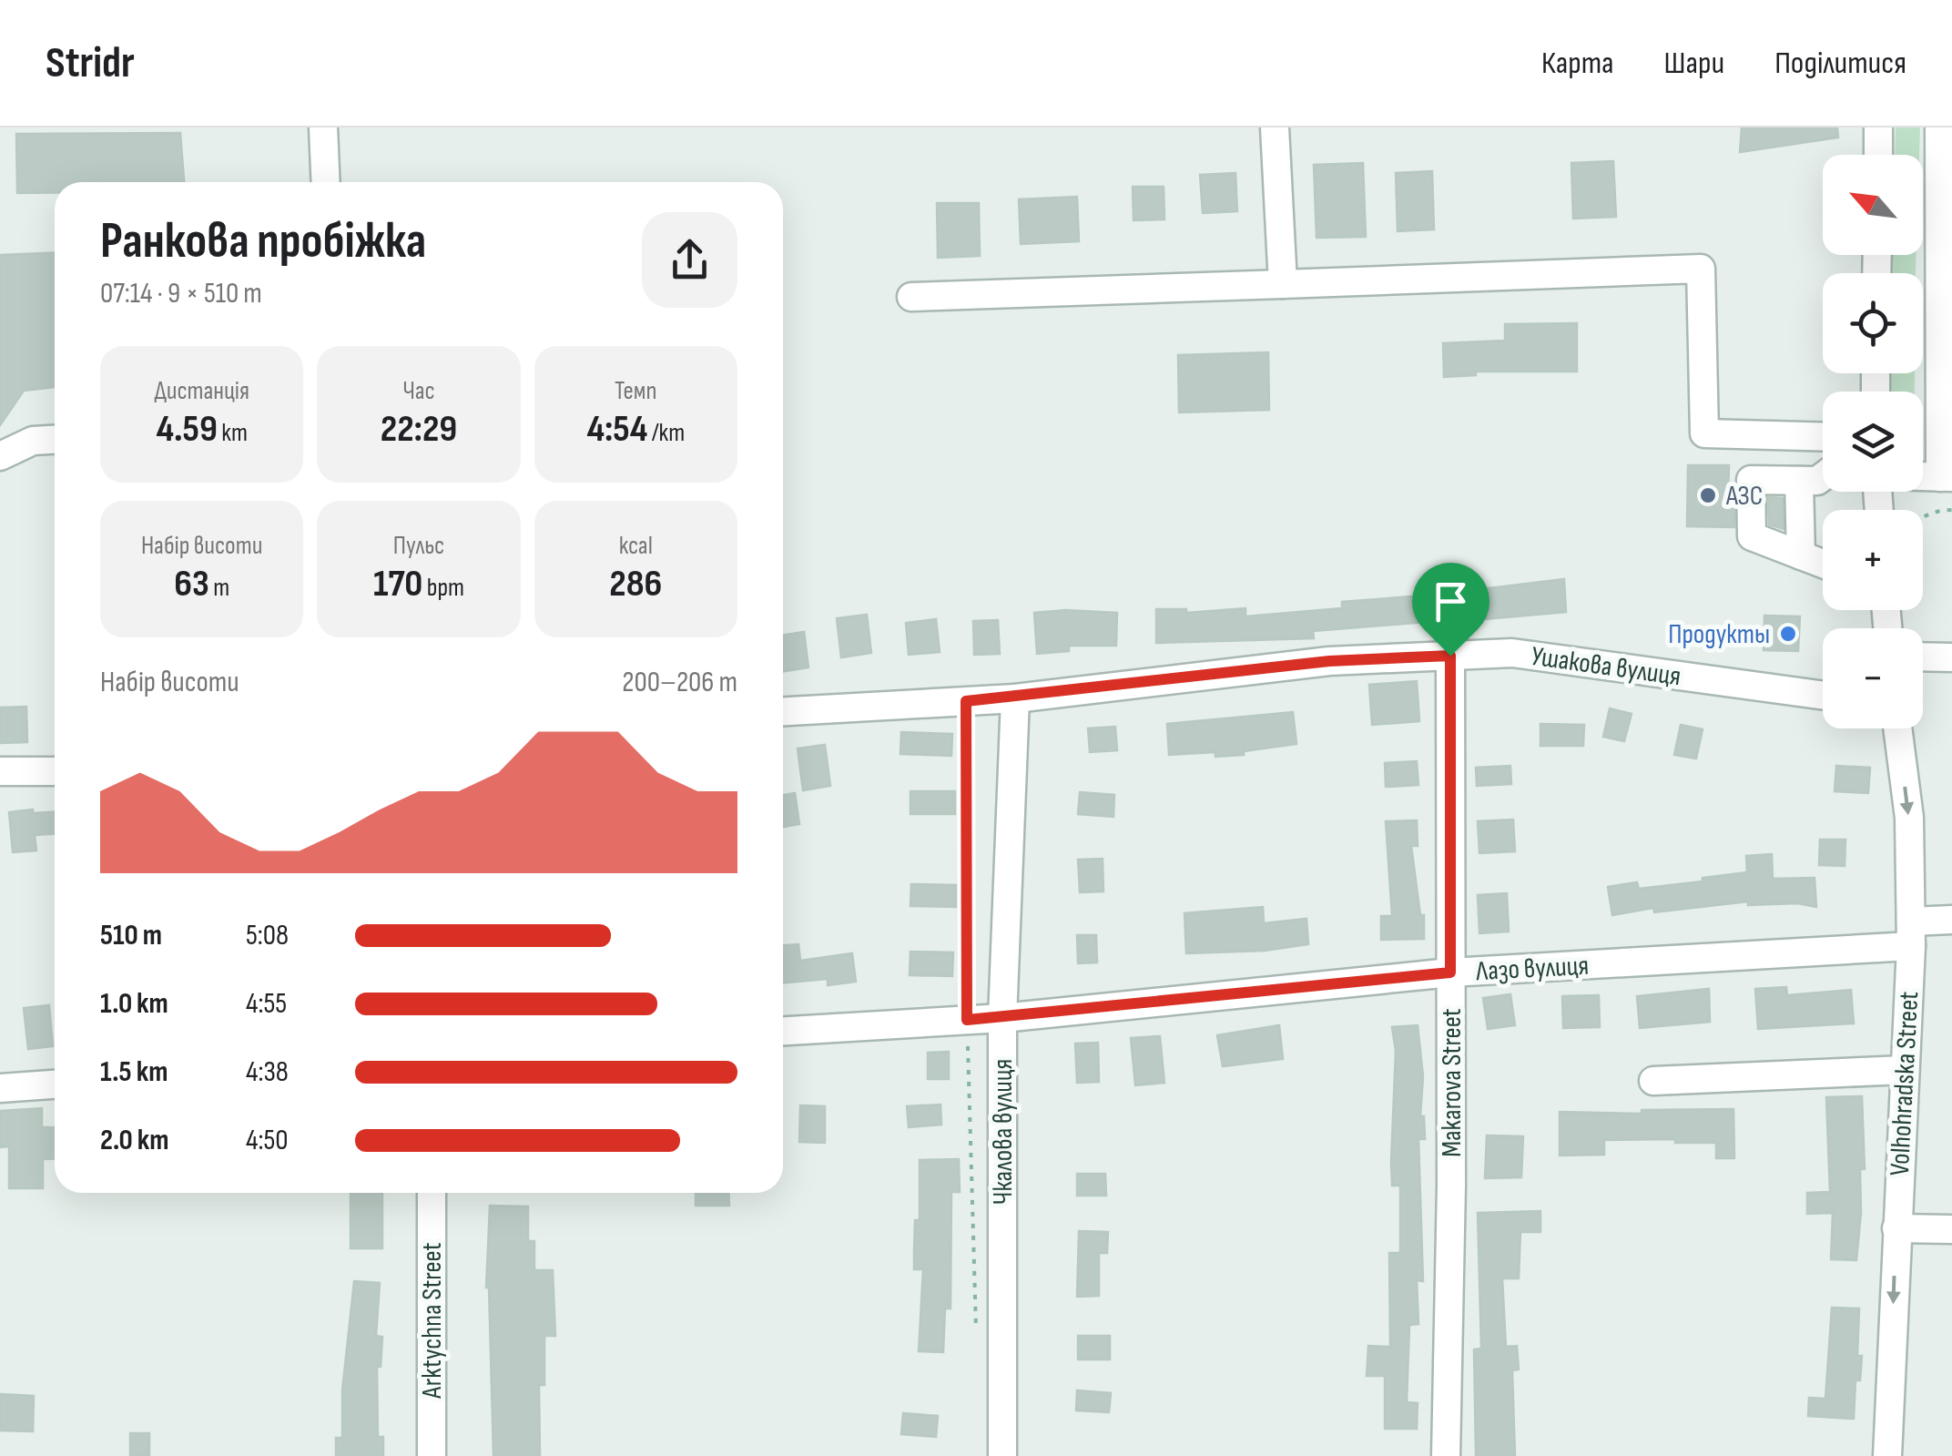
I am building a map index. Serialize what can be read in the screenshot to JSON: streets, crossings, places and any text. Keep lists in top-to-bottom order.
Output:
{
  "streets": {
    "street": [
      "Ушакова вулиця",
      "Лазо вулиця",
      "Makarova Street",
      "Volhohradska Street",
      "Чкалова вулиця",
      "Arktychna Street"
    ]
  },
  "crossings": [
    ["Ушакова вулиця", "Makarova Street"],
    ["Ушакова вулиця", "Чкалова вулиця"],
    ["Лазо вулиця", "Makarova Street"],
    ["Лазо вулиця", "Volhohradska Street"],
    ["Лазо вулиця", "Чкалова вулиця"]
  ],
  "one_way": ["Volhohradska Street"],
  "places": ["АЗС", "Продукты"],
  "north": "top left",
  "page": {
    "header": "Stridr",
    "nav": ["Карта", "Шари", "Поділитися"],
    "map_buttons": ["+", "−"],
    "heading": ["Ранкова пробіжка", "07:14 · 9 × 510 m"],
    "stats": [
      ["Дистанція", "4.59 km"],
      ["Час", "22:29"],
      ["Темп", "4:54 /km"],
      ["Набір висоти", "63 m"],
      ["Пульс", "170 bpm"],
      ["kcal", "286"]
    ],
    "chart": ["Набір висоти", "200–206 m"],
    "list": [
      {
        "name": "510 m",
        "note": "5:08"
      },
      {
        "name": "1.0 km",
        "note": "4:55"
      },
      {
        "name": "1.5 km",
        "note": "4:38"
      },
      {
        "name": "2.0 km",
        "note": "4:50"
      }
    ]
  }
}
